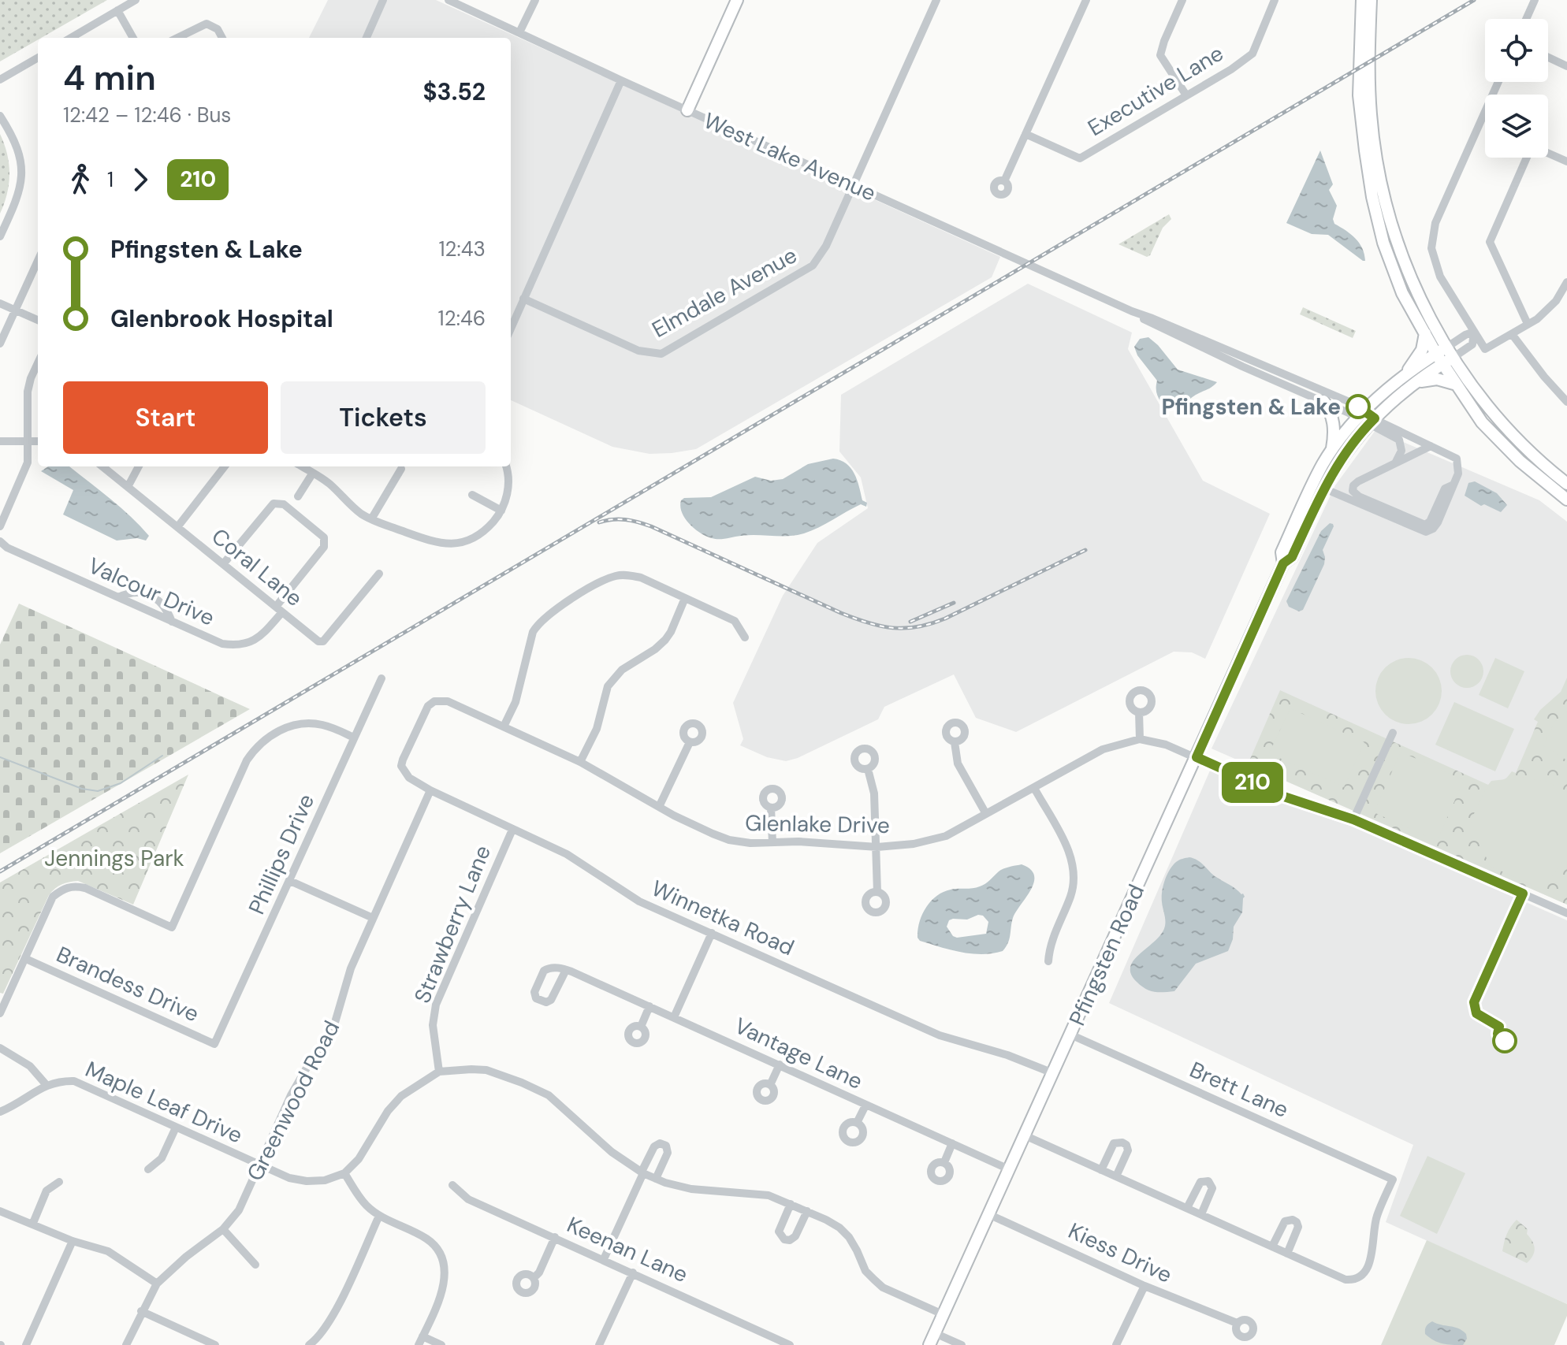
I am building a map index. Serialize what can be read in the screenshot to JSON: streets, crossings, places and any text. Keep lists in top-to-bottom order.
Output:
{
  "streets": {
    "main road": ["Pfingsten Road"],
    "street": [
      "Executive Lane",
      "West Lake Avenue",
      "Elmdale Avenue",
      "Coral Lane",
      "Valcour Drive",
      "Glenlake Drive",
      "Phillips Drive",
      "Winnetka Road",
      "Strawberry Lane",
      "Brandess Drive",
      "Vantage Lane",
      "Brett Lane",
      "Greenwood Road",
      "Maple Leaf Drive",
      "Keenan Lane",
      "Kiess Drive"
    ]
  },
  "crossings": [
    ["West Lake Avenue", "Elmdale Avenue"],
    ["West Lake Avenue", "Pfingsten Road"],
    ["Coral Lane", "Valcour Drive"],
    ["Glenlake Drive", "Winnetka Road"],
    ["Glenlake Drive", "Pfingsten Road"],
    ["Phillips Drive", "Brandess Drive"],
    ["Winnetka Road", "Strawberry Lane"],
    ["Winnetka Road", "Pfingsten Road"],
    ["Winnetka Road", "Greenwood Road"],
    ["Pfingsten Road", "Vantage Lane"],
    ["Pfingsten Road", "Brett Lane"],
    ["Pfingsten Road", "Kiess Drive"],
    ["Greenwood Road", "Maple Leaf Drive"]
  ],
  "parks": ["Jennings Park"],
  "places": ["Pfingsten & Lake"],
  "lines": ["bus line 210"],
  "page": {
    "on_map": "210",
    "heading": ["4 min", "12:42 – 12:46 · Bus", "$3.52"],
    "legs": ["1", "210"],
    "list": [
      {
        "name": "Pfingsten & Lake",
        "value": "12:43"
      },
      {
        "name": "Glenbrook Hospital",
        "value": "12:46"
      }
    ],
    "buttons": ["Start", "Tickets"]
  }
}
